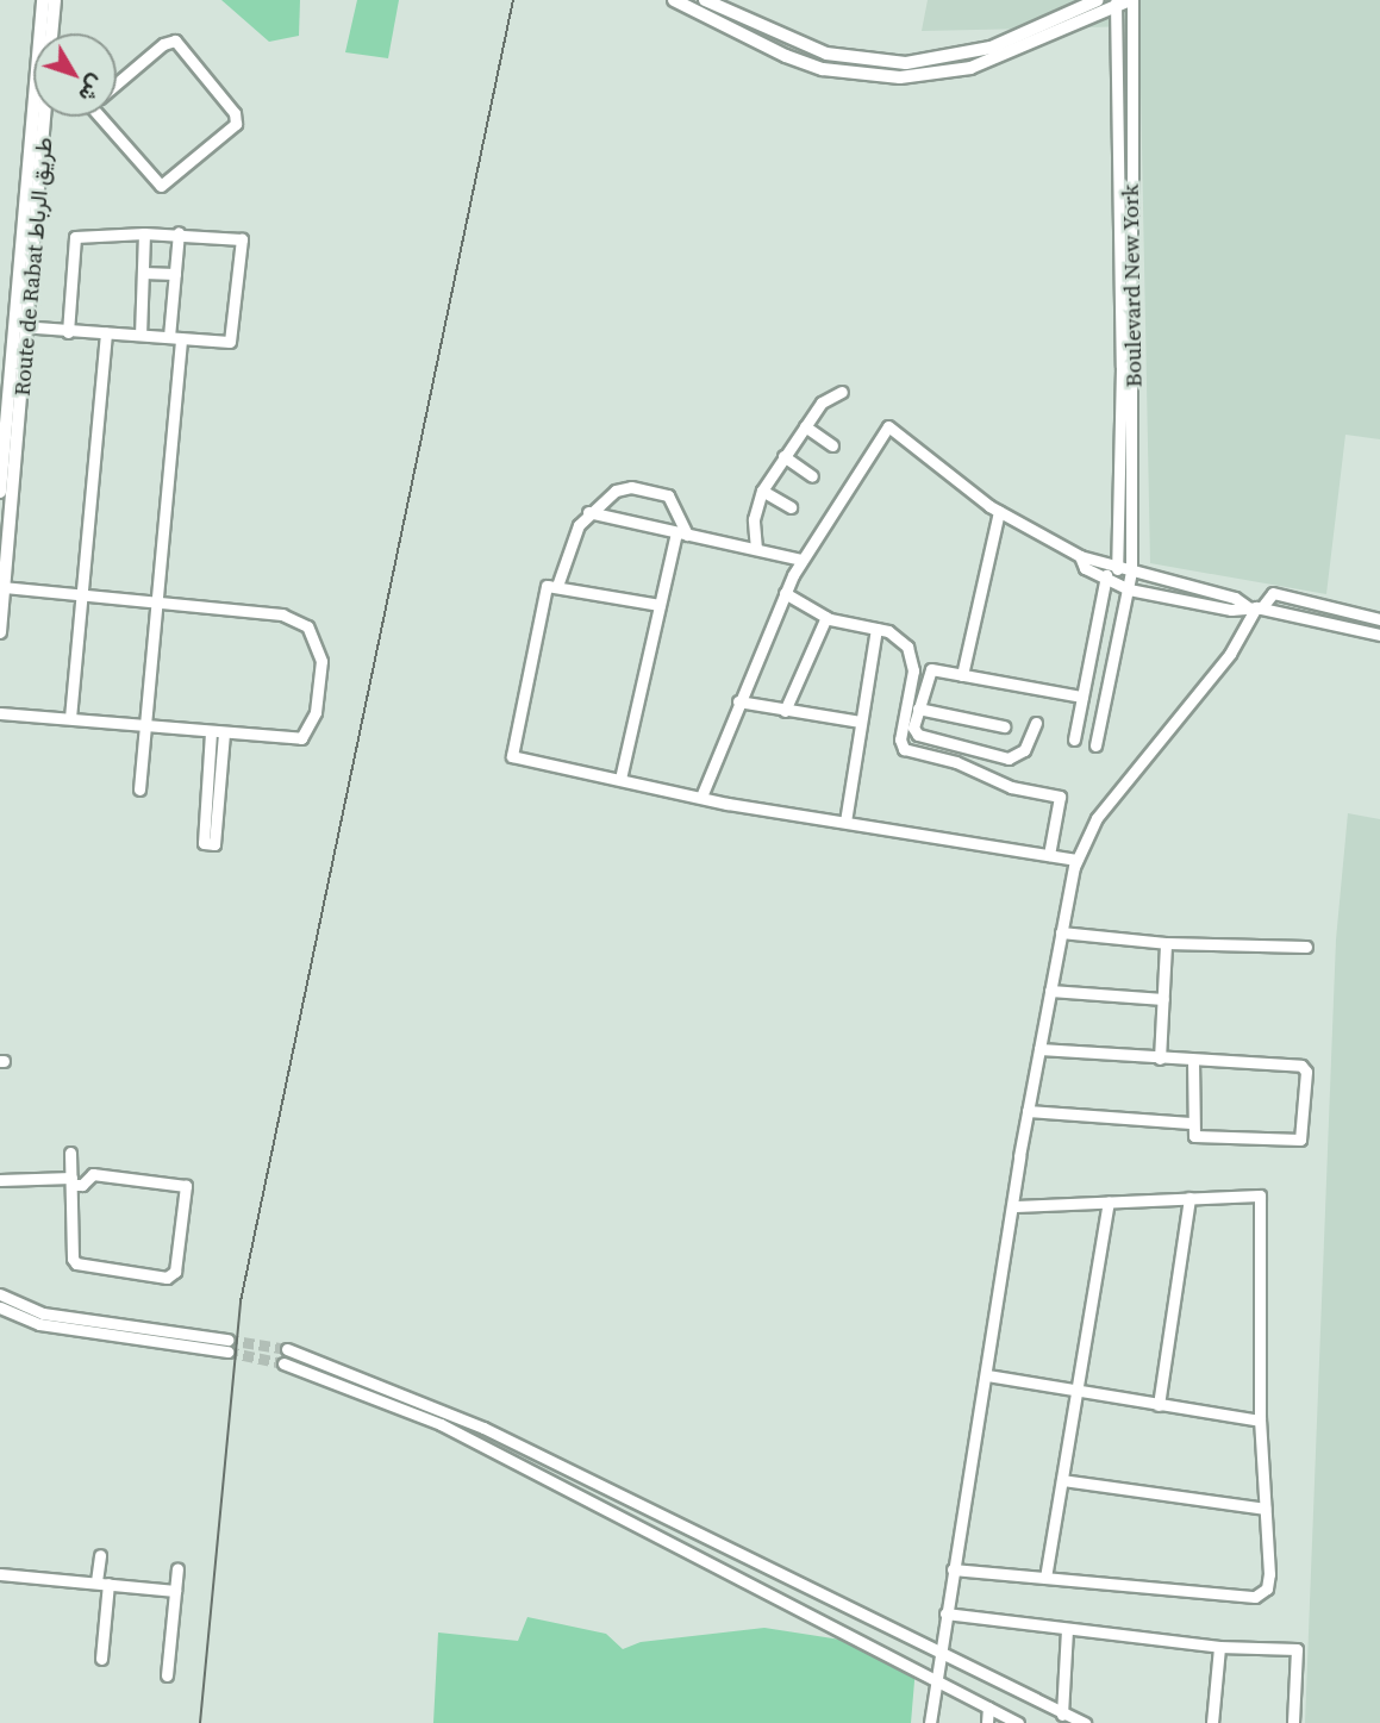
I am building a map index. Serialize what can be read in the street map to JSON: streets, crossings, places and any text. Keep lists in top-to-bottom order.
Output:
{
  "streets": {
    "main road": ["Route de Rabat طريق الرباط"],
    "street": ["Boulevard New York"]
  },
  "north": "bottom right"
}
